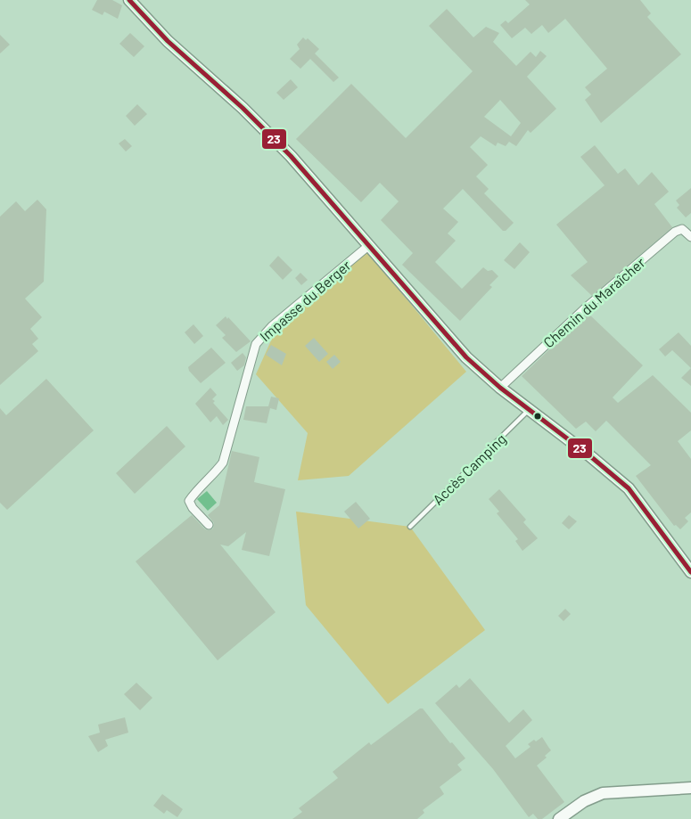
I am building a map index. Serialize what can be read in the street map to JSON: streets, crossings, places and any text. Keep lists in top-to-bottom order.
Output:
{
  "streets": {
    "street": ["Impasse du Berger", "Chemin du Maraîcher"],
    "lane": ["Accès Camping"]
  },
  "lines": ["transit line 23"]
}
